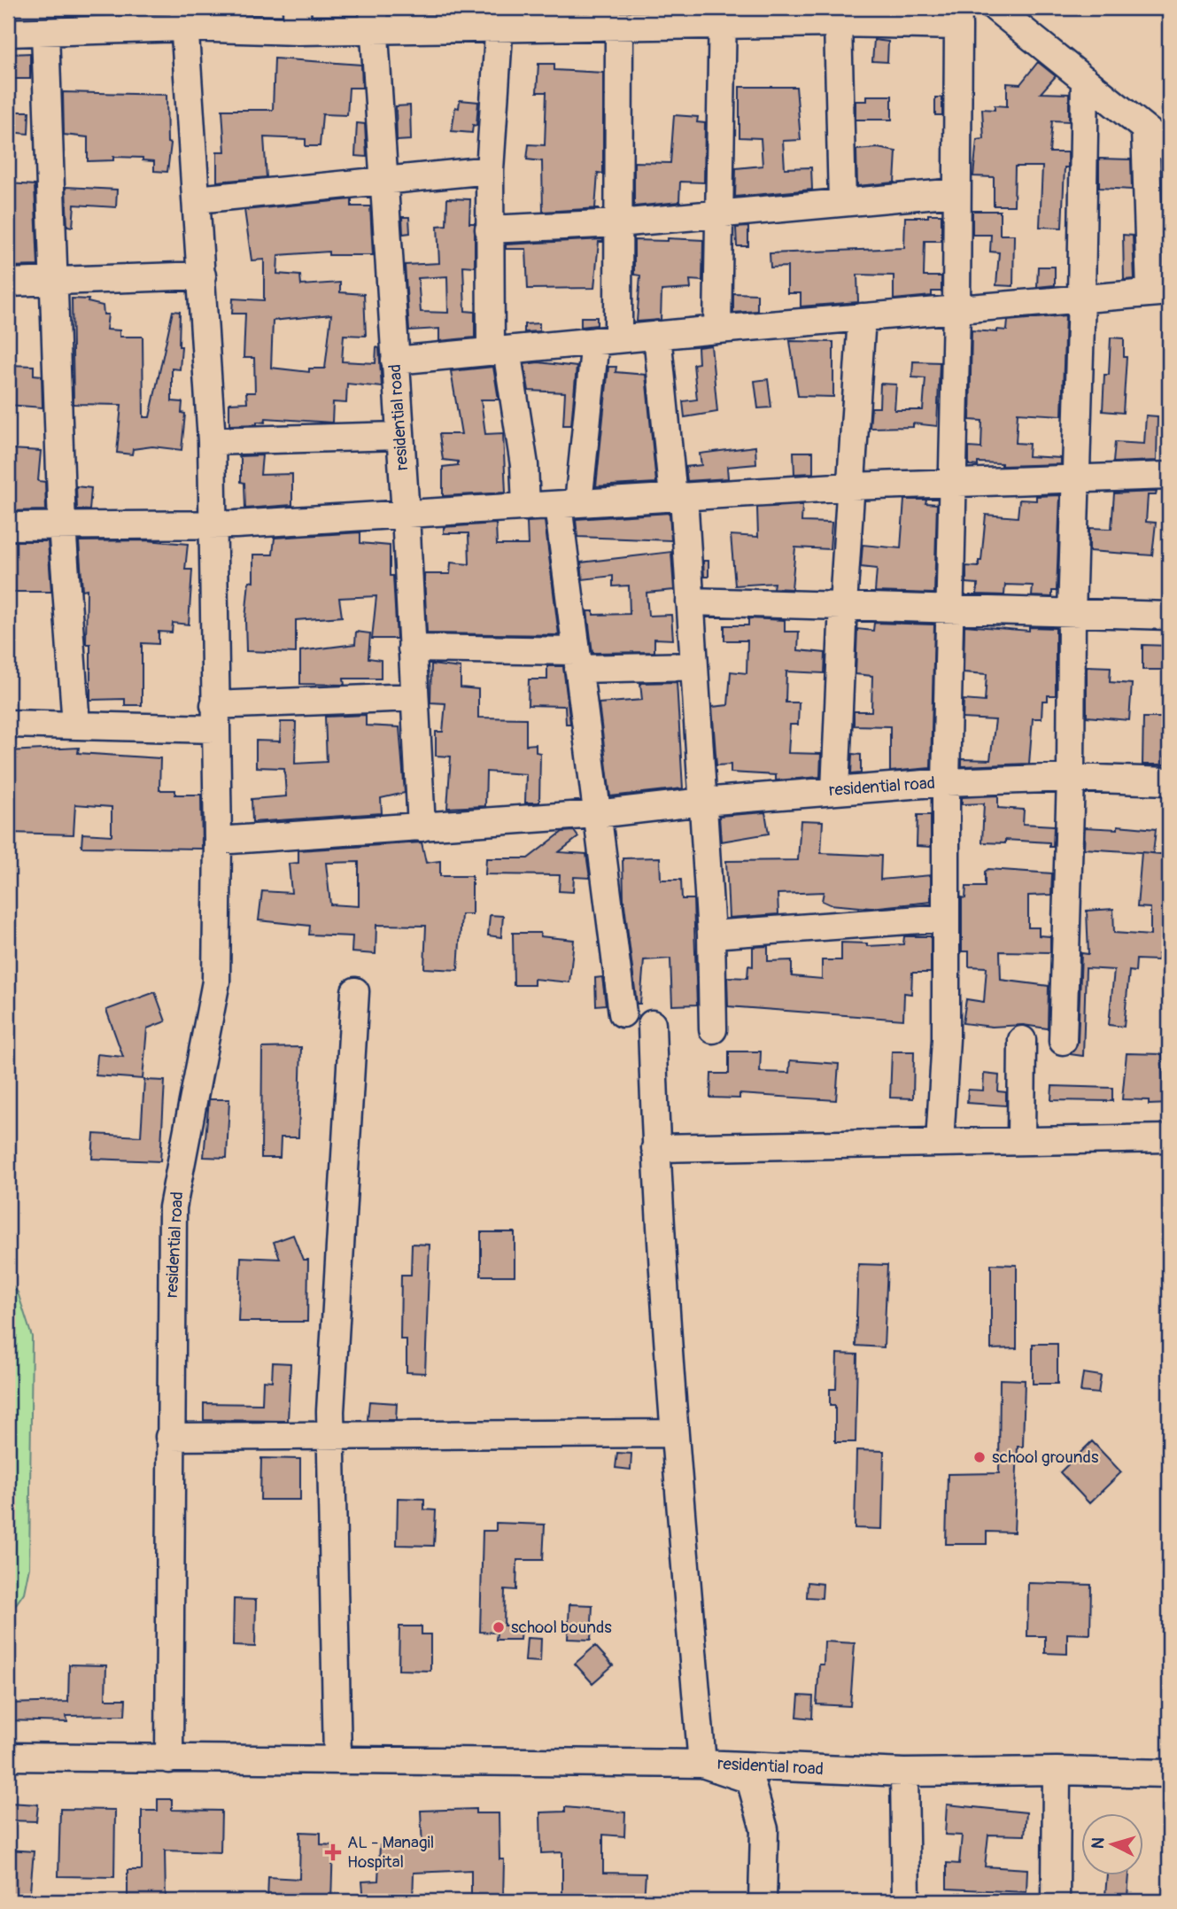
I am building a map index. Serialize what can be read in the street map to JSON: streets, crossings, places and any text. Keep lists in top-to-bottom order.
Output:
{
  "streets": {
    "street": ["residential road"]
  },
  "places": {
    "other": ["school grounds", "school bounds"],
    "health": ["AL - Managil Hospital"]
  },
  "north": "left"
}
